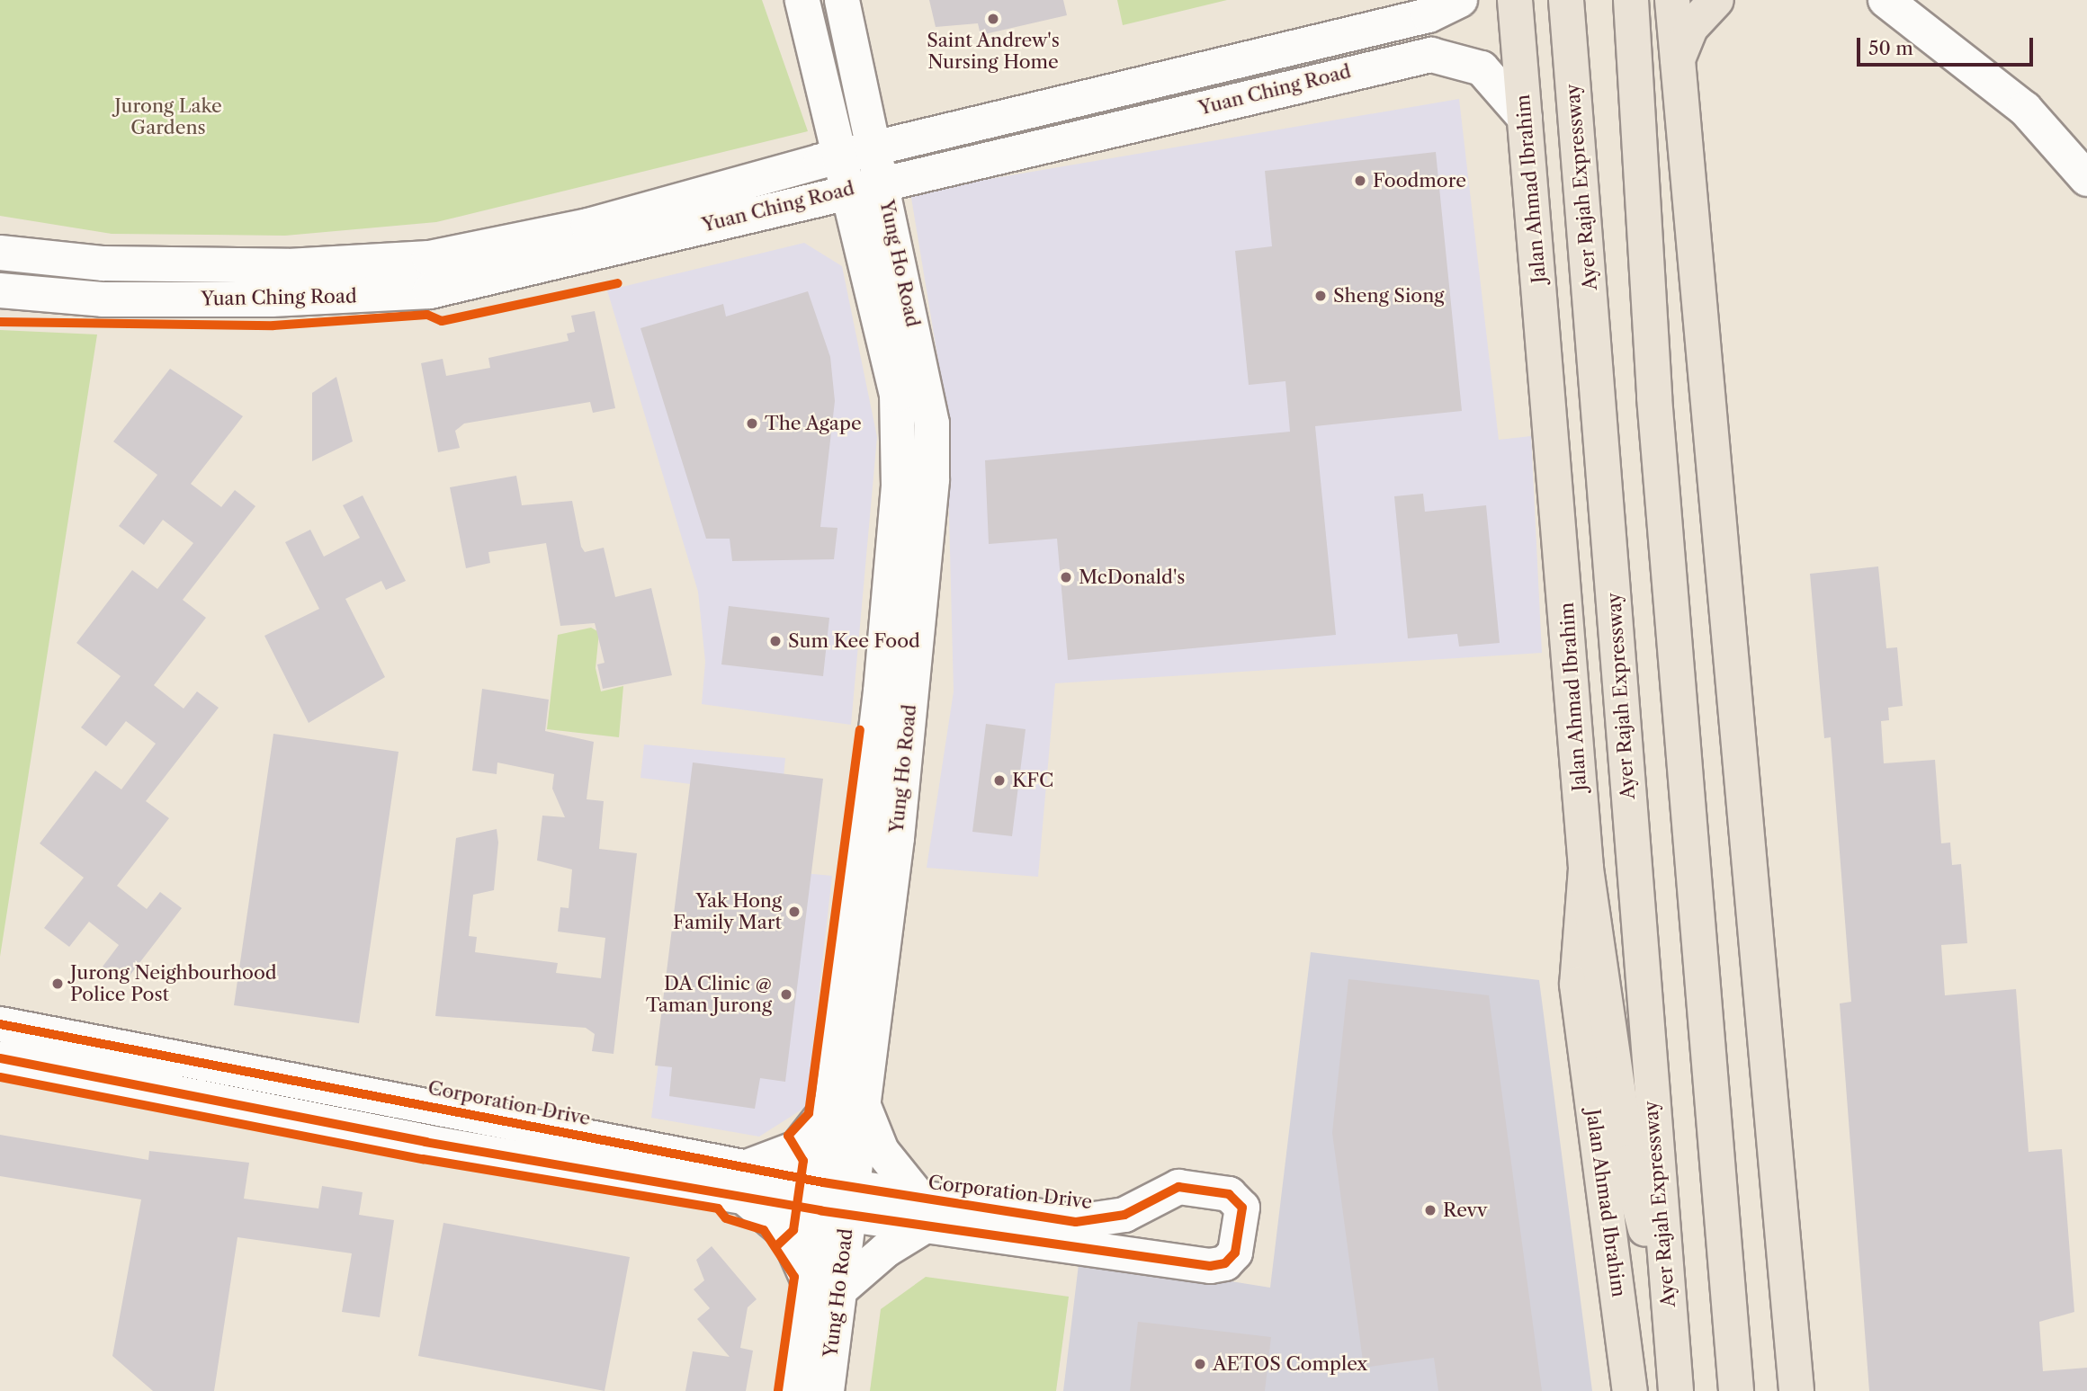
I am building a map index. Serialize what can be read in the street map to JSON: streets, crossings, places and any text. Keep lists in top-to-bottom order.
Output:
{
  "streets": {
    "main road": ["Ayer Rajah Expressway", "Jalan Ahmad Ibrahim"],
    "street": ["Yuan Ching Road", "Yung Ho Road", "Corporation Drive"]
  },
  "crossings": [
    ["Yuan Ching Road", "Jalan Ahmad Ibrahim"],
    ["Yuan Ching Road", "Yung Ho Road"],
    ["Yung Ho Road", "Corporation Drive"]
  ],
  "parks": ["Jurong Lake Gardens"],
  "places": [
    "Saint Andrew's Nursing Home",
    "Foodmore",
    "Sheng Siong",
    "The Agape",
    "McDonald's",
    "Sum Kee Food",
    "KFC",
    "Yak Hong Family Mart",
    "Jurong Neighbourhood Police Post",
    "DA Clinic @ Taman Jurong",
    "Revv",
    "AETOS Complex"
  ],
  "scale_bar": "50 m"
}
